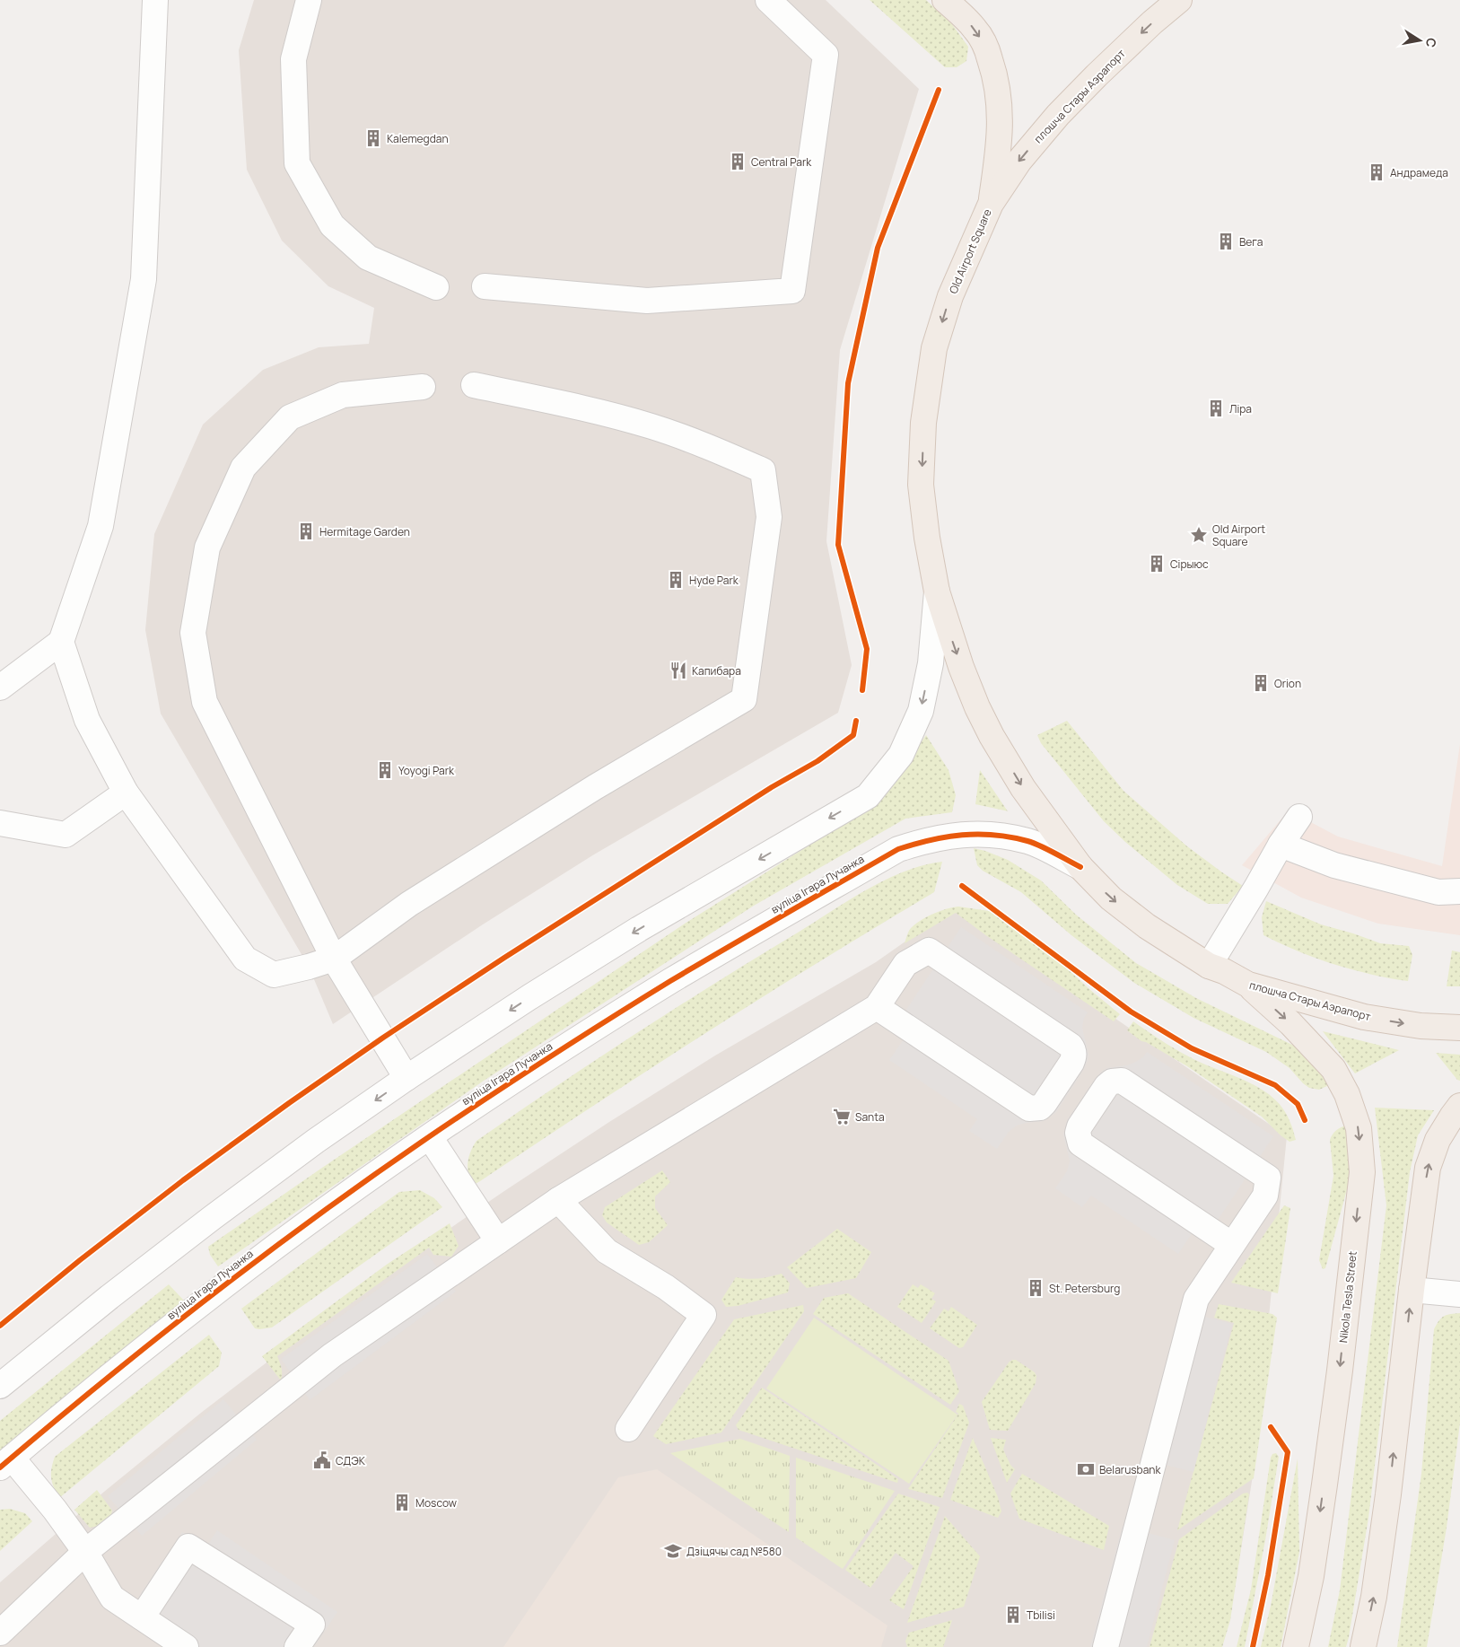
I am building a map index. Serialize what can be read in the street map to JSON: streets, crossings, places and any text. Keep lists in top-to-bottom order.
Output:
{
  "streets": {
    "main road": ["плошча Стары Аэрапорт", "Old Airport Square", "Nikola Tesla Street"],
    "street": ["вуліца Ігара Лучанка"]
  },
  "crossings": [
    ["плошча Стары Аэрапорт", "Old Airport Square"],
    ["плошча Стары Аэрапорт", "вуліца Ігара Лучанка"],
    ["плошча Стары Аэрапорт", "Nikola Tesla Street"]
  ],
  "one_way": ["Old Airport Square"],
  "places": {
    "building": [
      "Kalemegdan",
      "Central Park",
      "Андрамеда",
      "Вега",
      "Ліра",
      "Hermitage Garden",
      "Сірыюс",
      "Hyde Park",
      "Orion",
      "Yoyogi Park",
      "St. Petersburg",
      "Moscow",
      "Tbilisi"
    ],
    "place": ["Old Airport Square"],
    "restaurant": ["Капибара"],
    "supermarket": ["Santa"],
    "public building": ["СДЭК"],
    "bank": ["Belarusbank"],
    "school or university": ["Дзіцячы сад №580"]
  },
  "north": "right"
}
